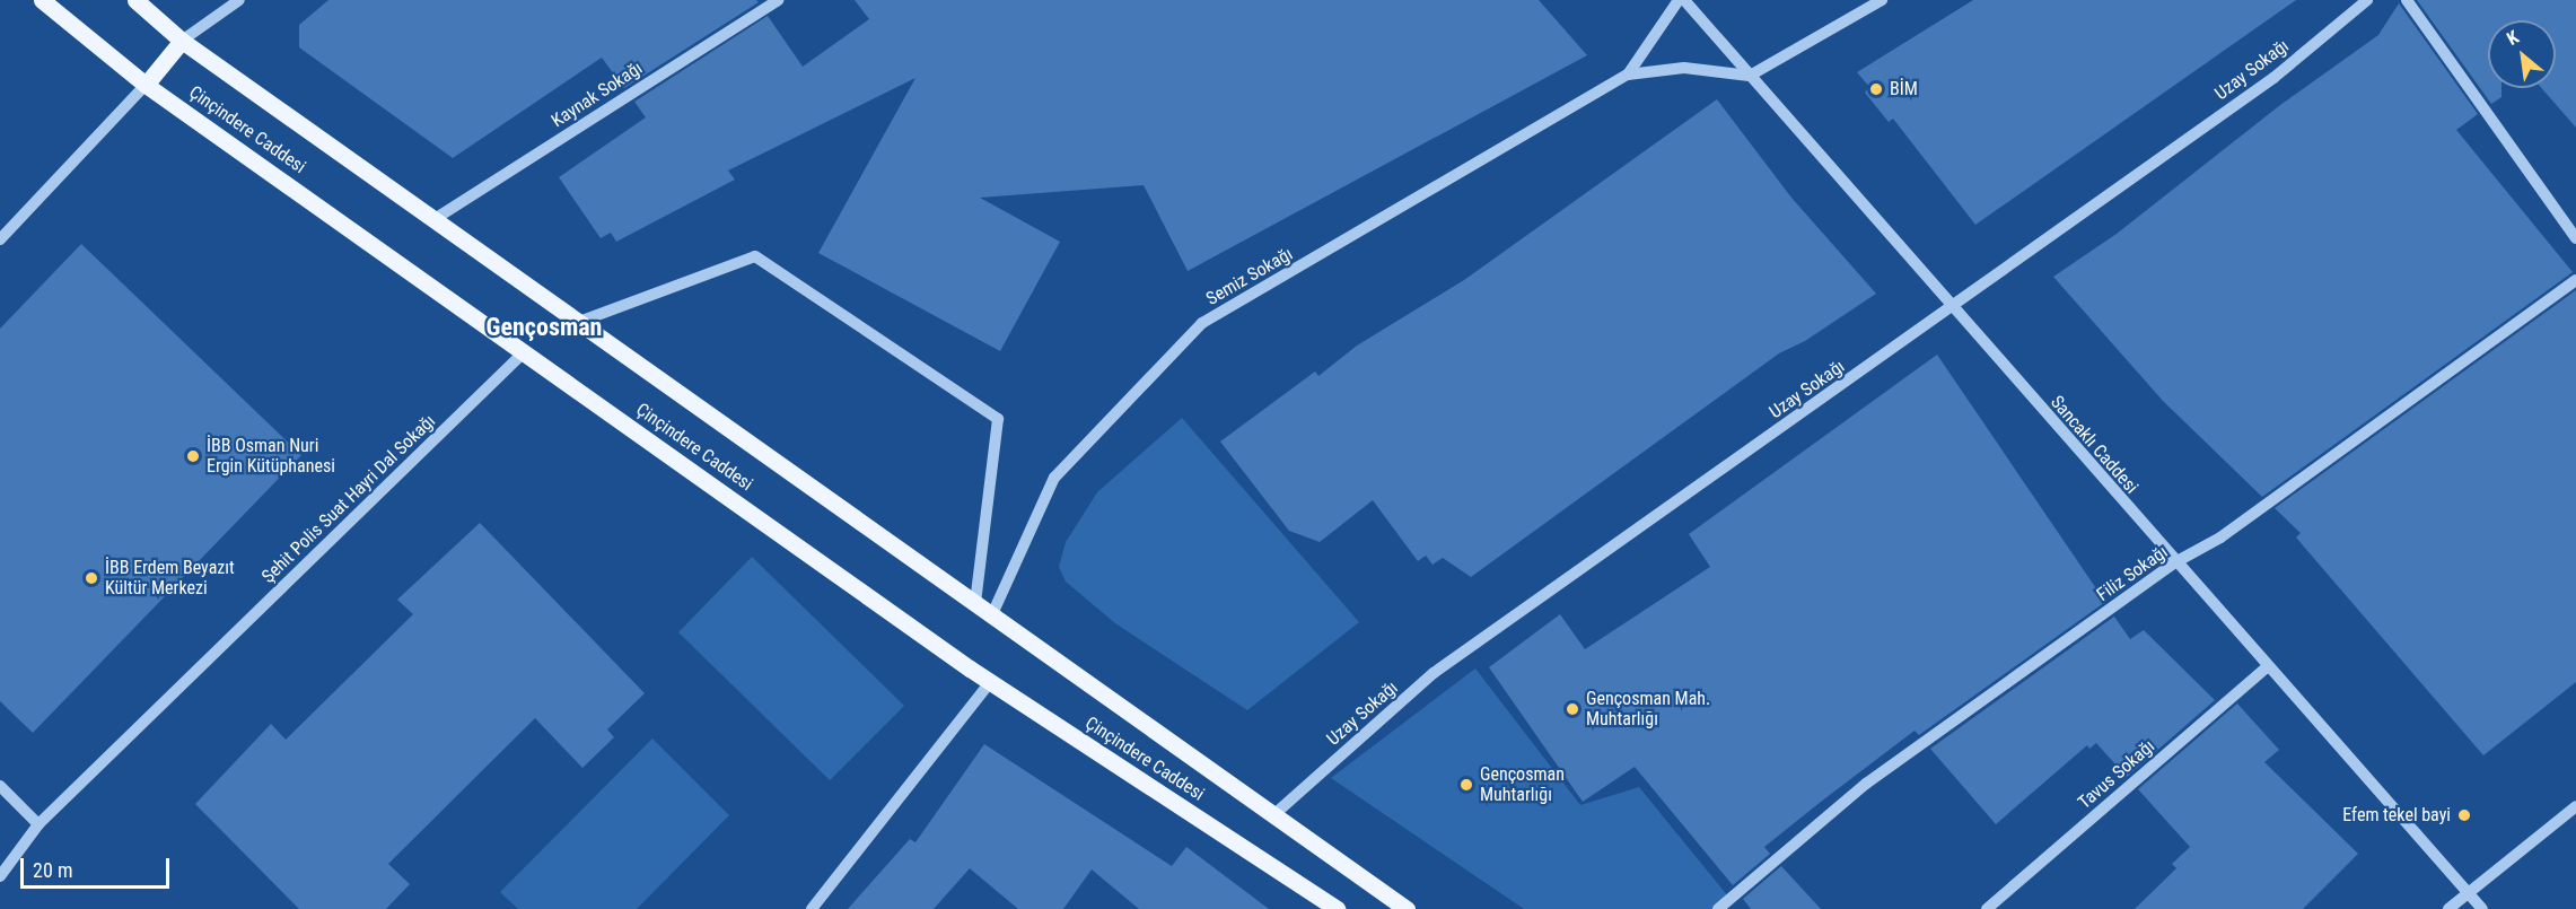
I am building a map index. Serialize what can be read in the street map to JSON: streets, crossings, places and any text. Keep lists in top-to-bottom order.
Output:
{
  "streets": {
    "main road": ["Çinçindere Caddesi"],
    "street": [
      "Uzay Sokağı",
      "Kaynak Sokağı",
      "Semiz Sokağı",
      "Sancaklı Caddesi",
      "Şehit Polis Suat Hayri Dal Sokağı",
      "Filiz Sokağı",
      "Tavus Sokağı"
    ]
  },
  "crossings": [
    ["Uzay Sokağı", "Çinçindere Caddesi"],
    ["Uzay Sokağı", "Sancaklı Caddesi"],
    ["Kaynak Sokağı", "Çinçindere Caddesi"],
    ["Çinçindere Caddesi", "Semiz Sokağı"],
    ["Çinçindere Caddesi", "Şehit Polis Suat Hayri Dal Sokağı"],
    ["Semiz Sokağı", "Sancaklı Caddesi"],
    ["Sancaklı Caddesi", "Filiz Sokağı"],
    ["Sancaklı Caddesi", "Tavus Sokağı"]
  ],
  "districts": ["Gençosman"],
  "places": [
    "BİM",
    "İBB Osman Nuri Ergin Kütüphanesi",
    "İBB Erdem Beyazıt Kültür Merkezi",
    "Gençosman Mah. Muhtarlığı",
    "Gençosman Muhtarlığı",
    "Efem tekel bayi"
  ],
  "scale_bar": "20 m",
  "north": "top left"
}
